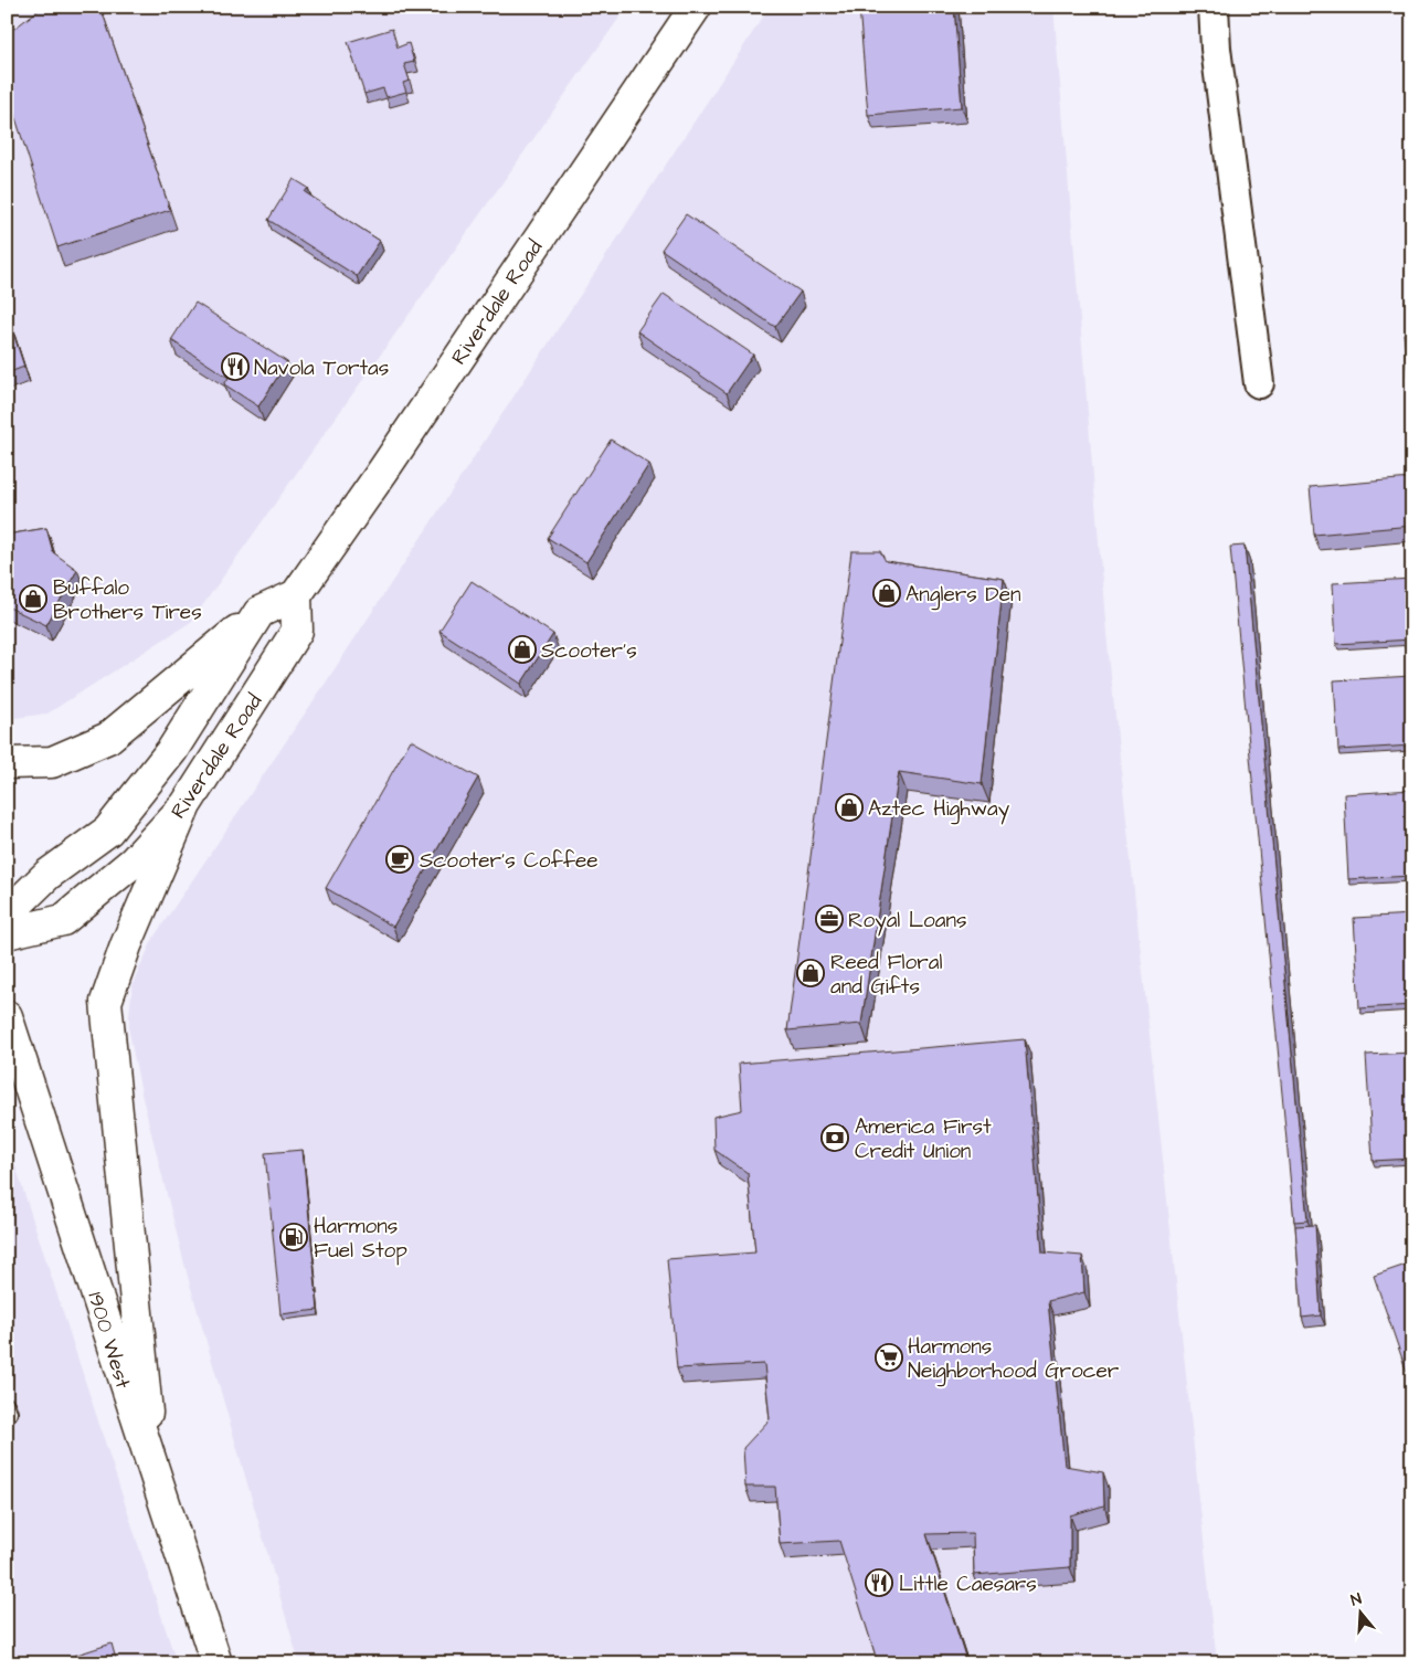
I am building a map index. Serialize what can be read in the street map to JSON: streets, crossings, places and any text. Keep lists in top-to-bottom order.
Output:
{
  "streets": {
    "main road": ["Riverdale Road", "1900 West"]
  },
  "places": {
    "restaurant": ["Navola Tortas", "Little Caesars"],
    "shop": [
      "Anglers Den",
      "Buffalo Brothers Tires",
      "Scooter's",
      "Aztec Highway",
      "Reed Floral and Gifts"
    ],
    "cafe": ["Scooter's Coffee"],
    "office": ["Royal Loans"],
    "bank": ["America First Credit Union"],
    "fuel station": ["Harmons Fuel Stop"],
    "supermarket": ["Harmons Neighborhood Grocer"]
  },
  "north": "top"
}
